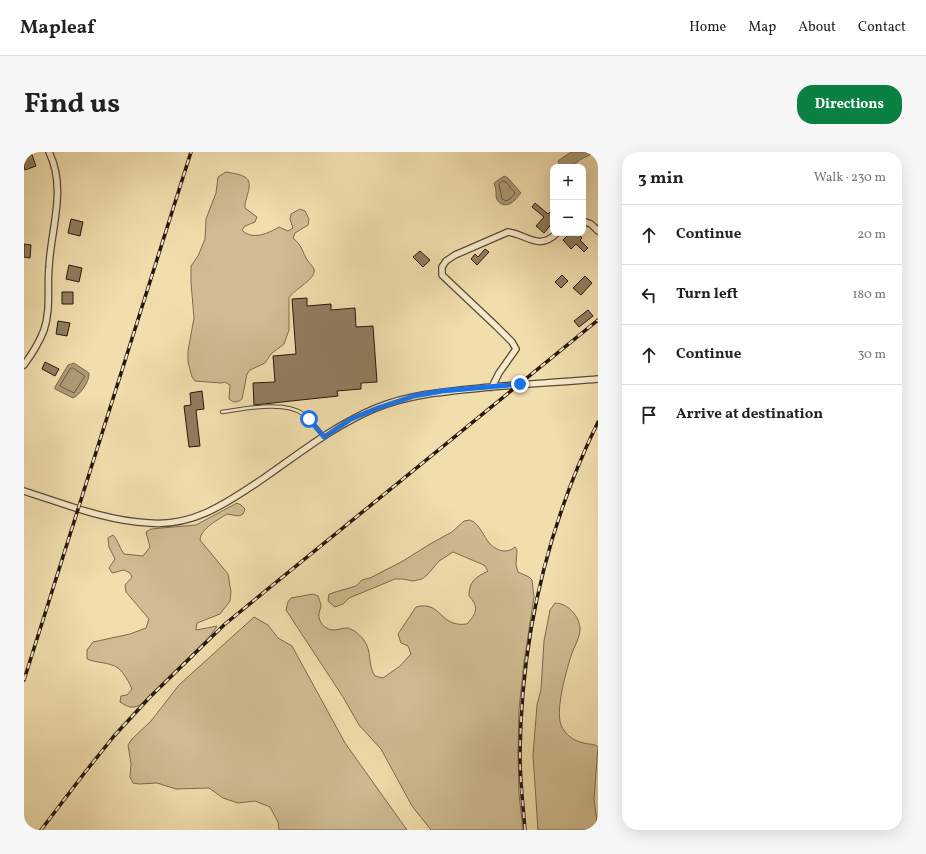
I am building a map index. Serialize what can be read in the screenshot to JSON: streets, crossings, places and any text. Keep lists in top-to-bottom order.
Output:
{
  "page": {
    "header": "Mapleaf",
    "nav": [
      "Home",
      "Map",
      "About",
      "Contact"
    ],
    "title": "Find us",
    "buttons": "Directions",
    "heading": ["3 min", "Walk · 230 m"],
    "map_buttons": ["+", "−"],
    "list": [
      ["Continue", "20 m"],
      ["Turn left", "180 m"],
      ["Continue", "30 m"],
      "Arrive at destination"
    ]
  }
}
